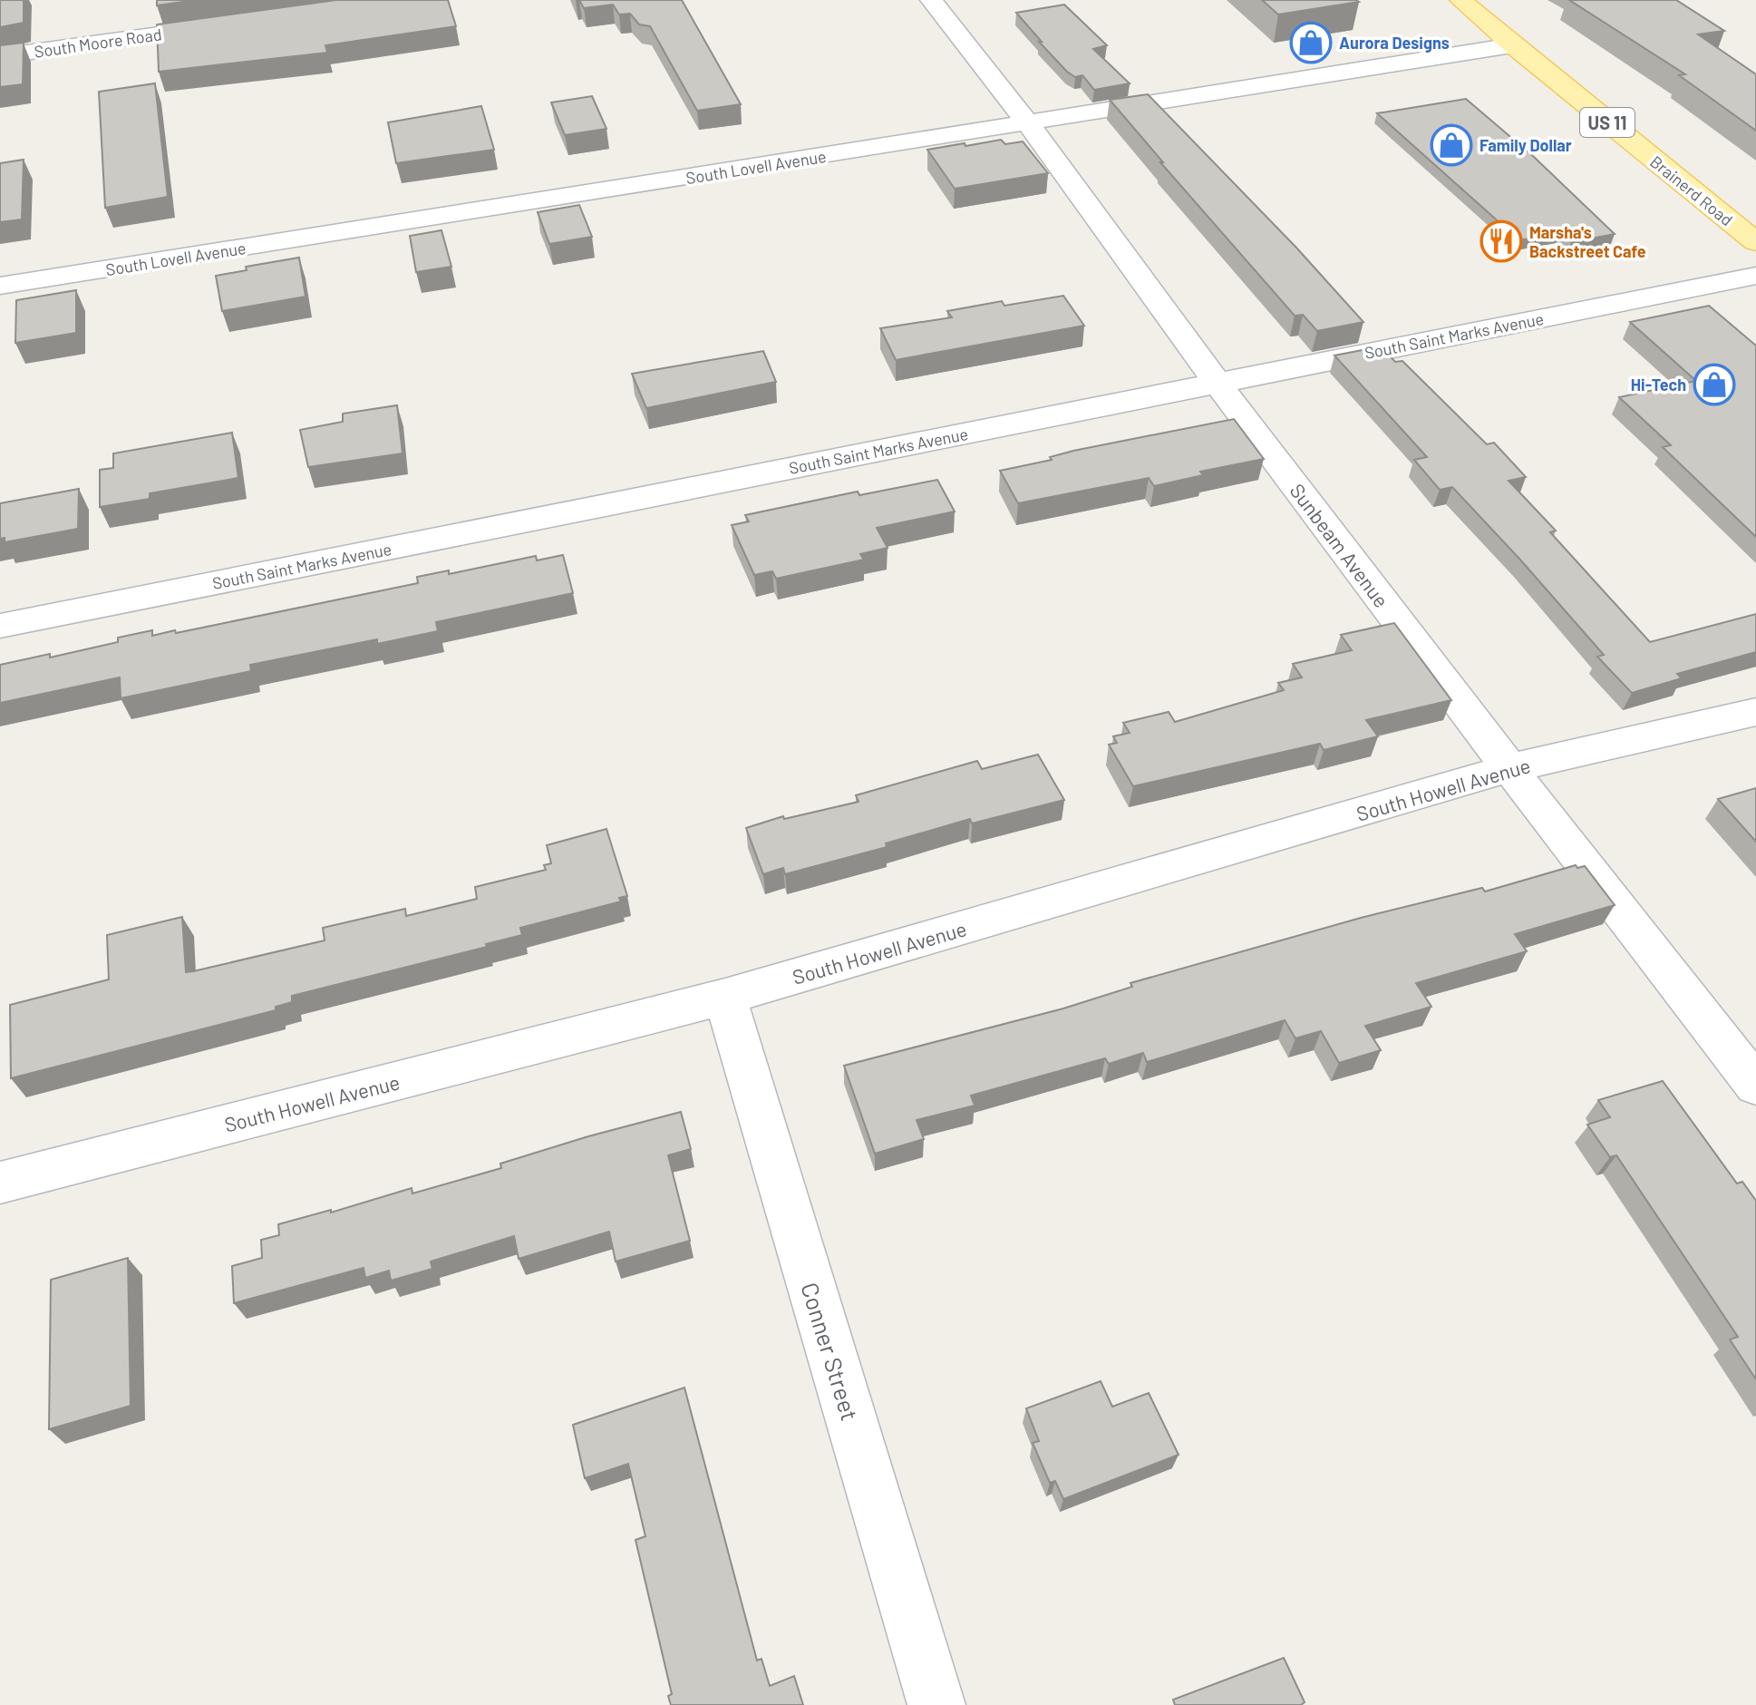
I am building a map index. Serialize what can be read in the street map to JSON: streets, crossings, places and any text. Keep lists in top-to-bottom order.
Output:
{
  "streets": {
    "main road": ["US 11", "Brainerd Road"],
    "street": [
      "South Moore Road",
      "South Lovell Avenue",
      "South Saint Marks Avenue",
      "Sunbeam Avenue",
      "South Howell Avenue",
      "Conner Street"
    ]
  },
  "crossings": [
    ["South Lovell Avenue", "Brainerd Road"],
    ["South Lovell Avenue", "Sunbeam Avenue"],
    ["South Saint Marks Avenue", "Sunbeam Avenue"],
    ["Sunbeam Avenue", "South Howell Avenue"],
    ["South Howell Avenue", "Conner Street"]
  ],
  "places": {
    "shop": ["Aurora Designs", "Family Dollar", "Hi-Tech"],
    "restaurant": ["Marsha's Backstreet Cafe"]
  }
}
